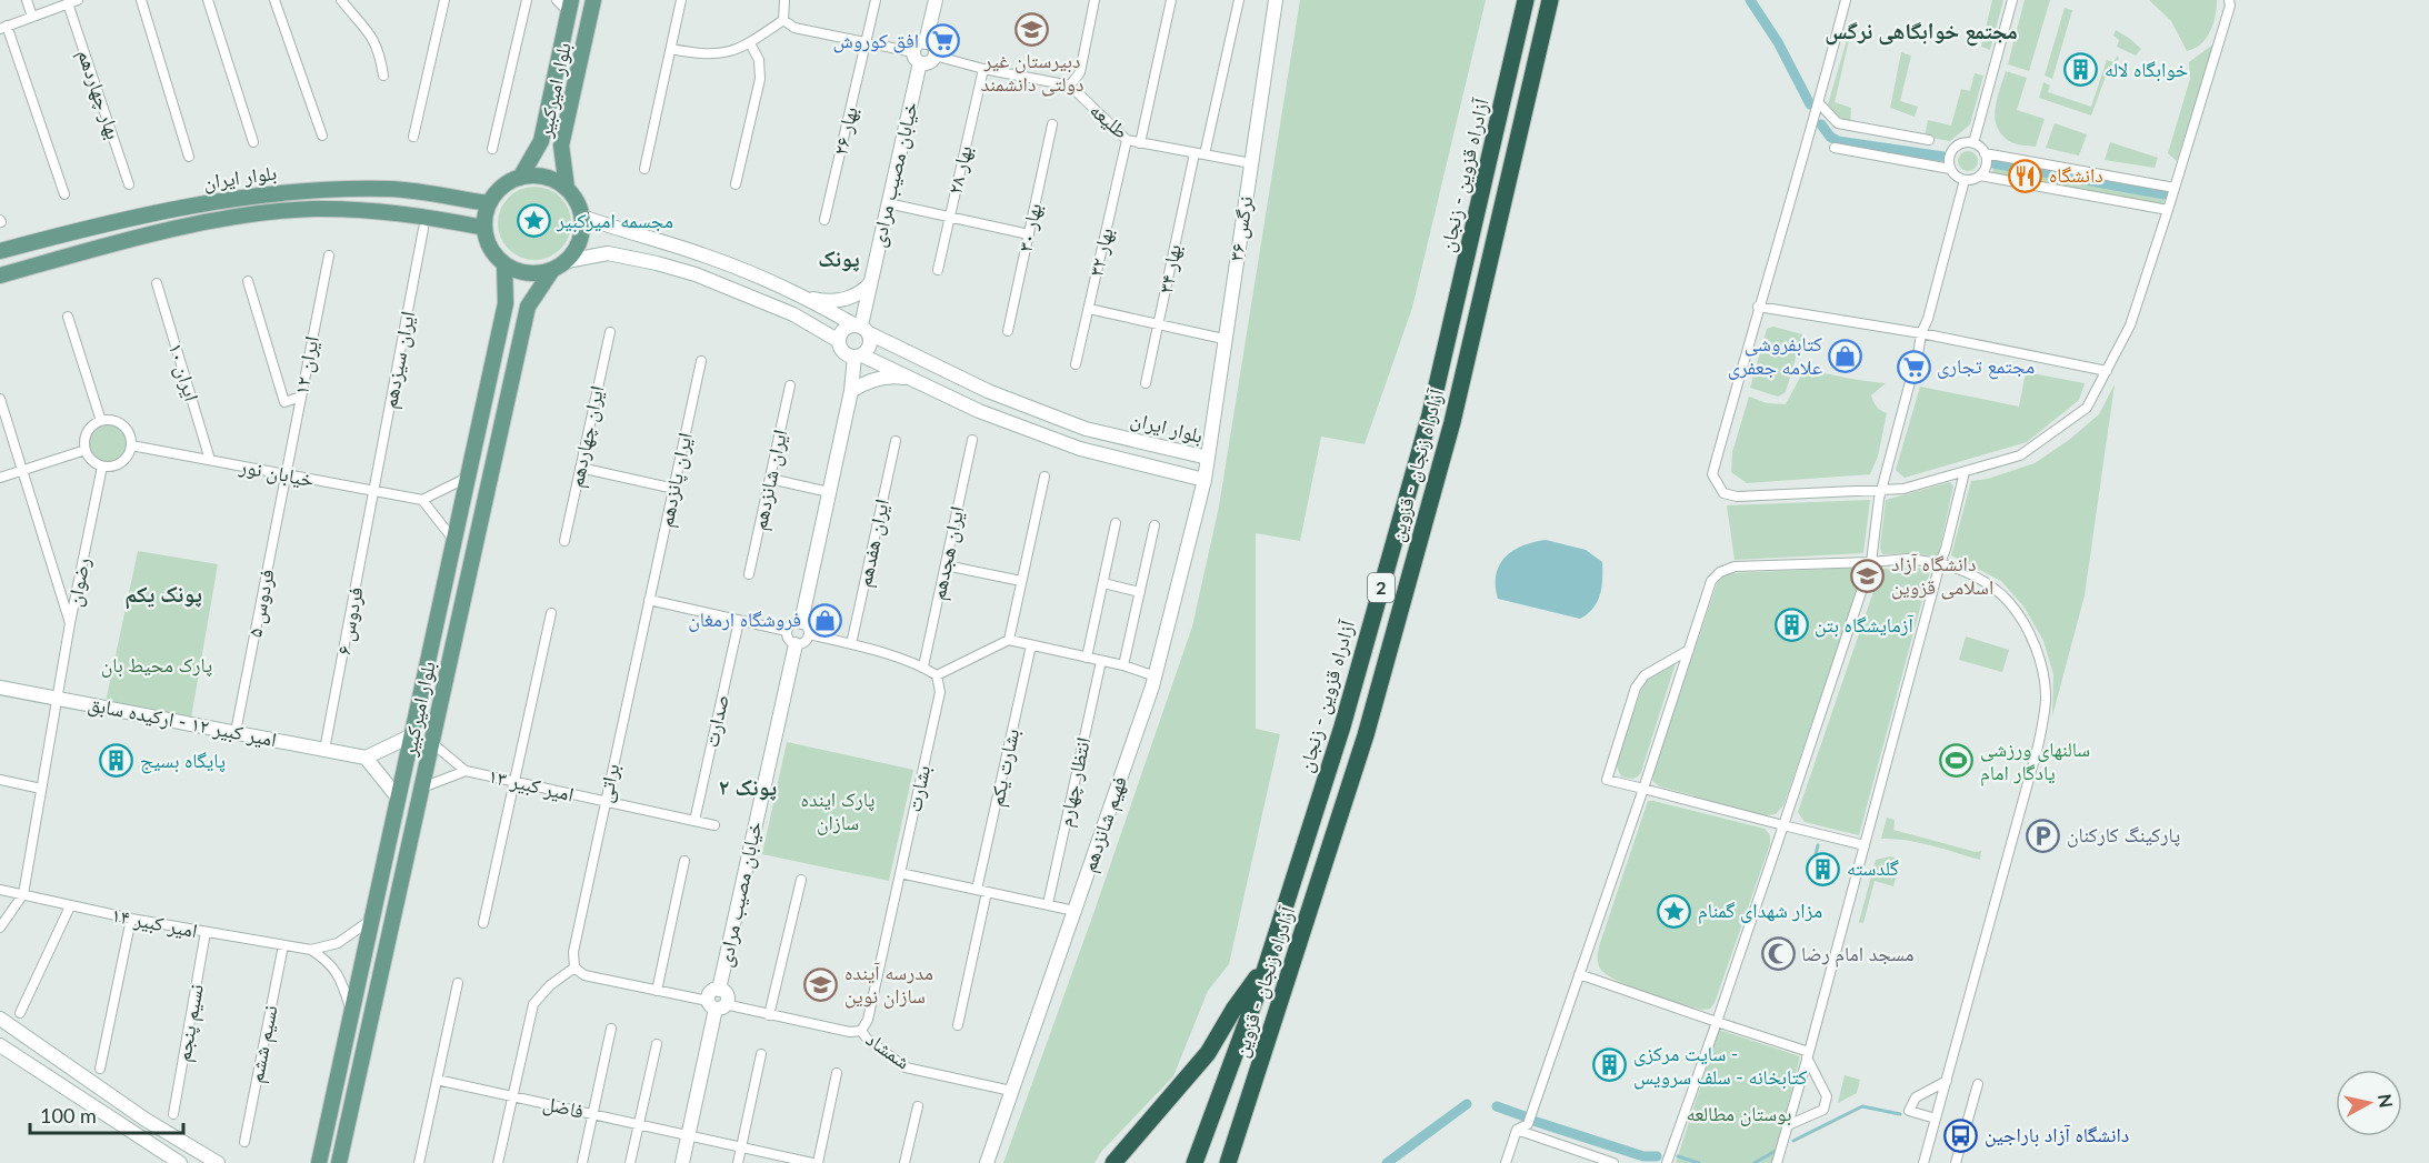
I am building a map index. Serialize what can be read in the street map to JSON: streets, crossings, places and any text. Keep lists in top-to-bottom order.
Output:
{
  "streets": {
    "highway": ["آزادراه قزوین - زنجان", "آزادراه زنجان - قزوین", "2"],
    "main road": ["بلوار امیرکبیر", "بلوار ایران"],
    "street": [
      "بهار چهاردهم",
      "طلیعه",
      "بهار ۲۶",
      "بهار ۲۸",
      "خیابان مصیب مرادی",
      "بهار ۳۰",
      "نرگس ۳۶",
      "بهار ۳۲",
      "بهار ۳۴",
      "ایران سیزدهم",
      "ایران ۱۲",
      "ایران ۱۰",
      "ایران چهاردهم",
      "خیابان نور",
      "ایران پانزدهم",
      "ایران شانزدهم",
      "ایران هفدهم",
      "ایران هجدهم",
      "رضوان",
      "فردوس ۵",
      "فردوس ۶",
      "صدارت",
      "امیر کبیر ۱۲ - ارکیده سابق",
      "بشارت یکم",
      "انتظار چهارم",
      "براتی",
      "امیر کبیر ۱۳",
      "بشارت",
      "فهیم شانزدهم",
      "امیر کبیر ۱۴",
      "نسیم پنجم",
      "نسیم ششم",
      "شمشاد",
      "فاضل"
    ]
  },
  "crossings": [
    ["بلوار امیرکبیر", "بلوار ایران"],
    ["بلوار امیرکبیر", "امیر کبیر ۱۴"],
    ["طلیعه", "نرگس ۳۶"],
    ["طلیعه", "بهار ۳۲"],
    ["طلیعه", "بهار ۳۴"],
    ["خیابان مصیب مرادی", "بلوار ایران"],
    ["خیابان مصیب مرادی", "شمشاد"],
    ["بلوار ایران", "نرگس ۳۶"],
    ["بلوار ایران", "فهیم شانزدهم"],
    ["ایران سیزدهم", "خیابان نور"],
    ["ایران سیزدهم", "فردوس ۶"],
    ["ایران ۱۲", "خیابان نور"],
    ["ایران ۱۲", "فردوس ۵"],
    ["ایران ۱۰", "خیابان نور"],
    ["خیابان نور", "رضوان"],
    ["خیابان نور", "فردوس ۵"],
    ["خیابان نور", "فردوس ۶"],
    ["ایران پانزدهم", "براتی"],
    ["رضوان", "امیر کبیر ۱۲ - ارکیده سابق"],
    ["رضوان", "امیر کبیر ۱۴"],
    ["فردوس ۵", "امیر کبیر ۱۲ - ارکیده سابق"],
    ["فردوس ۶", "امیر کبیر ۱۲ - ارکیده سابق"],
    ["صدارت", "امیر کبیر ۱۳"],
    ["براتی", "امیر کبیر ۱۳"],
    ["براتی", "شمشاد"],
    ["بشارت", "شمشاد"],
    ["فهیم شانزدهم", "شمشاد"],
    ["امیر کبیر ۱۴", "نسیم پنجم"],
    ["امیر کبیر ۱۴", "نسیم ششم"]
  ],
  "districts": [
    "مجتمع خوابگاهی نرگس",
    "پونک",
    "پونک یکم",
    "پونک ۲"
  ],
  "parks": ["پارک محیط بان", "پارک اینده سازان", "بوستان مطالعه"],
  "places": {
    "school or university": ["دبیرستان غیر دولتی دانشمند", "دانشگاه آزاد اسلامی قزوین", "مدرسه آینده سازان نوین"],
    "supermarket": ["افق کوروش", "مجتمع تجاری"],
    "building": [
      "خوابگاه لاله",
      "آزمایشگاه بتن",
      "پایگاه بسیج",
      "گلدسته",
      "سایت مرکزی - کتابخانه - سلف سرویس"
    ],
    "restaurant": ["دانشگاه"],
    "place": ["مجسمه امیرکبیر", "مزار شهدای گمنام"],
    "shop": ["کتابفروشی علامه جعفری", "فروشگاه ارمغان"],
    "sports": ["سالنهای ورزشی یادگار امام"],
    "parking": ["پارکینگ کارکنان"],
    "mosque": ["مسجد امام رضا"],
    "bus stop": ["دانشگاه آزاد باراجین"]
  },
  "scale_bar": "100 m",
  "north": "right"
}
